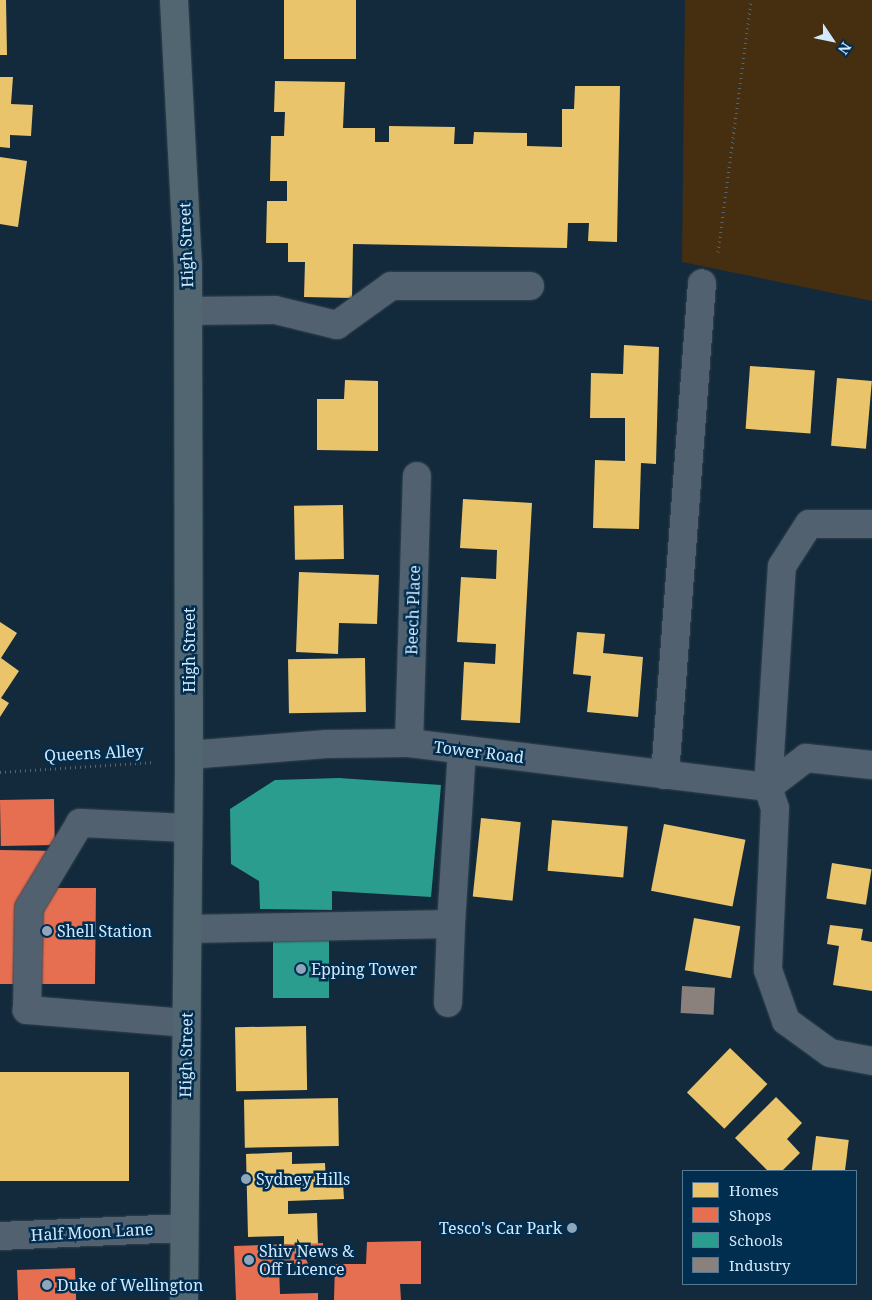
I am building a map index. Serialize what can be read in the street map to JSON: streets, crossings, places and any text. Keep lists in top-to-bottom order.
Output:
{
  "streets": {
    "main road": ["High Street"],
    "street": ["Beech Place", "Tower Road", "Half Moon Lane"],
    "path": ["Queens Alley"]
  },
  "crossings": [
    ["High Street", "Tower Road"],
    ["High Street", "Queens Alley"],
    ["High Street", "Half Moon Lane"],
    ["Beech Place", "Tower Road"],
    ["Tower Road", "Queens Alley"]
  ],
  "places": [
    "Shell Station",
    "Epping Tower",
    "Sydney Hills",
    "Tesco's Car Park",
    "Shiv News & Off Licence",
    "Duke of Wellington"
  ],
  "legend": [
    "Homes",
    "Shops",
    "Schools",
    "Industry"
  ],
  "north": "bottom right"
}
